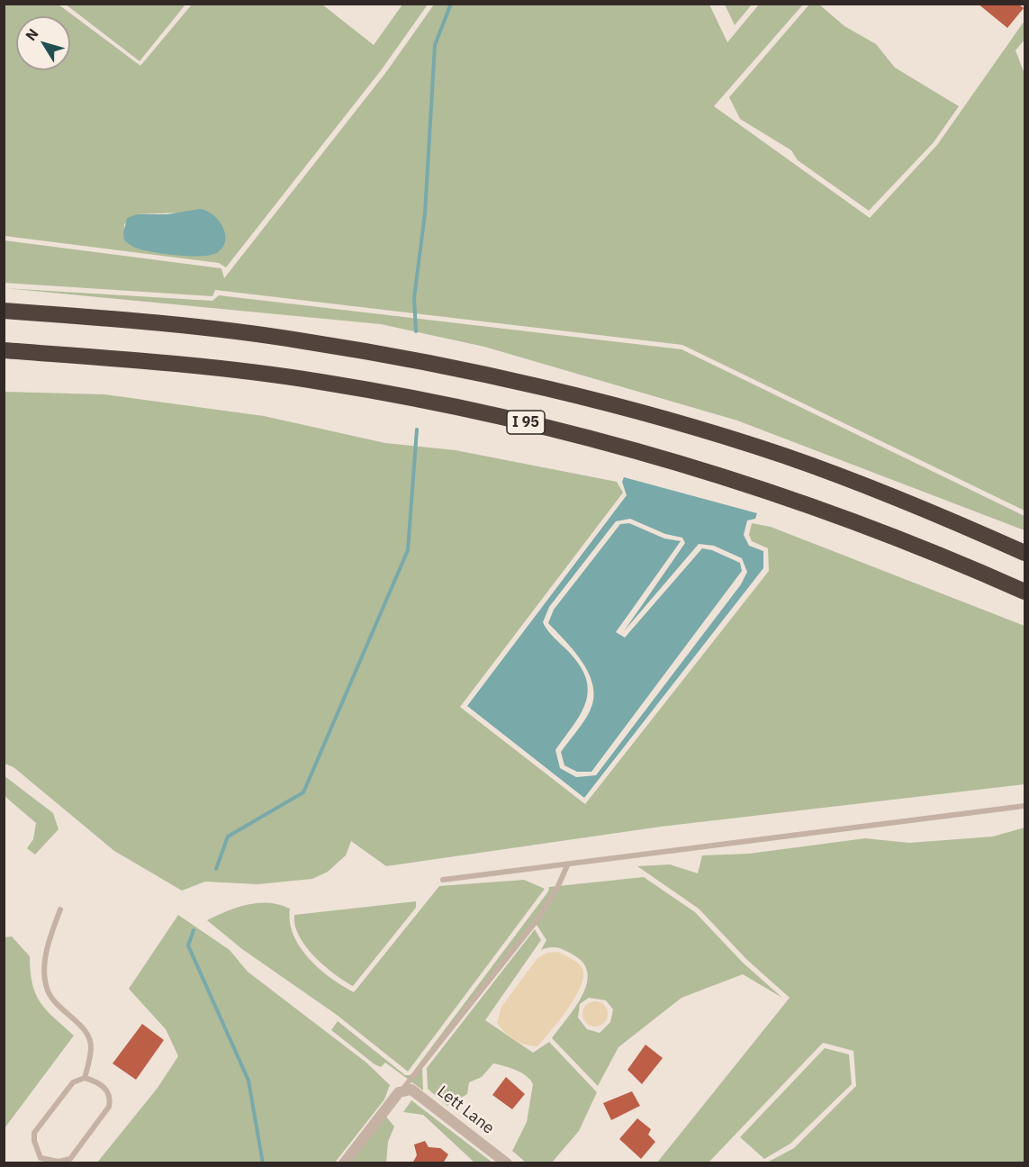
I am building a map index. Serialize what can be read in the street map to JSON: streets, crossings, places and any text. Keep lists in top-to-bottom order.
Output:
{
  "streets": {
    "highway": ["I 95"],
    "street": ["Lett Lane"]
  },
  "north": "top left"
}
